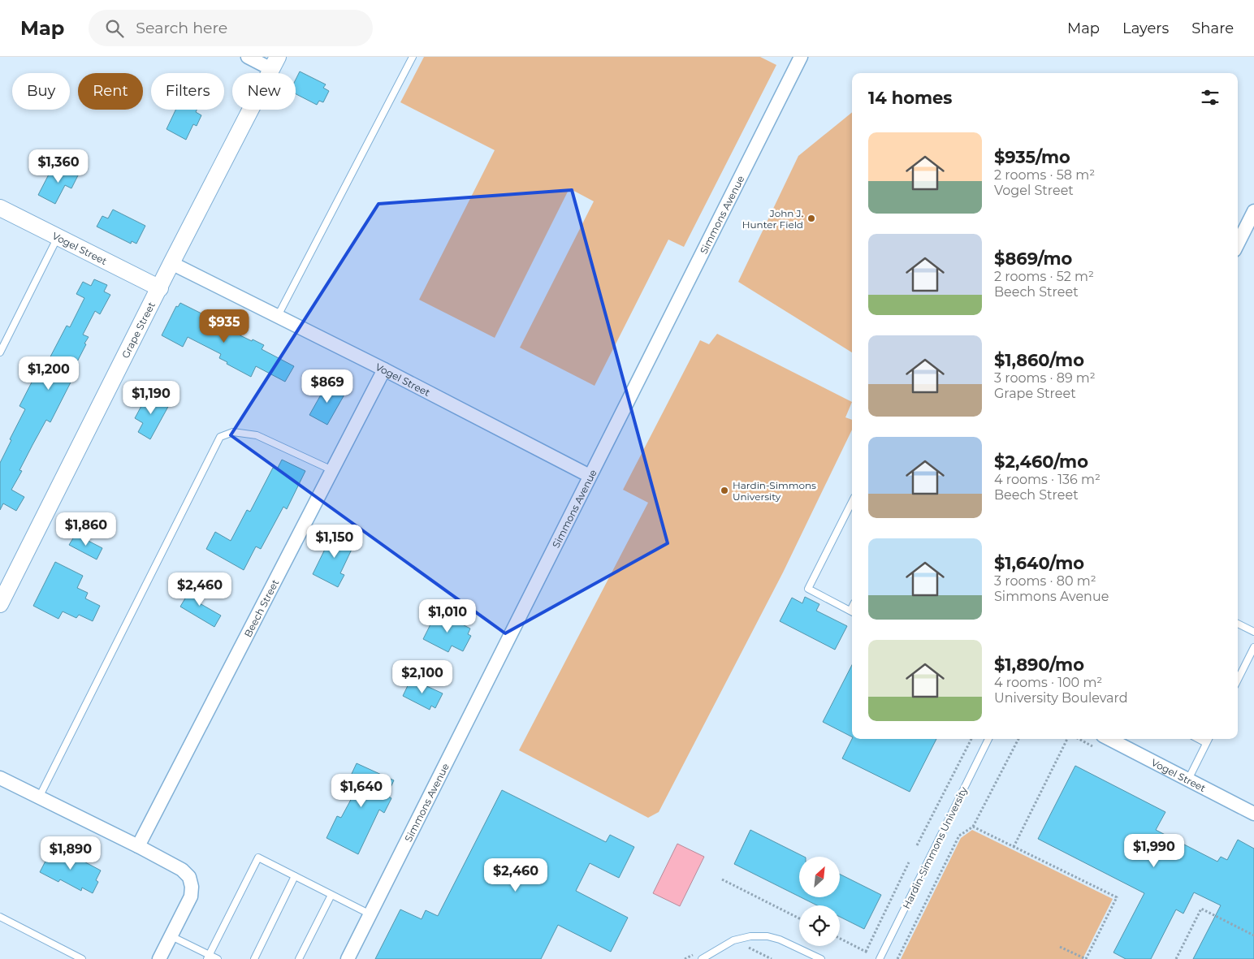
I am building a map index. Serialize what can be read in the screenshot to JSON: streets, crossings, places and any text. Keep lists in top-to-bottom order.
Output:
{
  "streets": {
    "street": [
      "Simmons Avenue",
      "Vogel Street",
      "Grape Street",
      "Beech Street"
    ],
    "lane": ["Hardin-Simmons University"]
  },
  "crossings": [
    ["Simmons Avenue", "Vogel Street"],
    ["Vogel Street", "Grape Street"],
    ["Vogel Street", "Beech Street"]
  ],
  "places": ["John J. Hunter Field", "Hardin-Simmons University"],
  "north": "top right",
  "page": {
    "header": "Map",
    "search": "Search here",
    "nav": ["Map", "Layers", "Share"],
    "chip": [
      "Buy",
      "Rent",
      "Filters",
      "New"
    ],
    "heading": "14 homes",
    "list": [
      {
        "name": "$935/mo",
        "note": "2 rooms · 58 m² · Vogel Street"
      },
      {
        "name": "$869/mo",
        "note": "2 rooms · 52 m² · Beech Street"
      },
      {
        "name": "$1,860/mo",
        "note": "3 rooms · 89 m² · Grape Street"
      },
      {
        "name": "$2,460/mo",
        "note": "4 rooms · 136 m² · Beech Street"
      },
      {
        "name": "$1,640/mo",
        "note": "3 rooms · 80 m² · Simmons Avenue"
      },
      {
        "name": "$1,890/mo",
        "note": "4 rooms · 100 m² · University Boulevard"
      }
    ],
    "price": [
      "$1,360",
      "$935",
      "$1,200",
      "$869",
      "$1,190",
      "$1,860",
      "$1,150",
      "$2,460",
      "$1,010",
      "$2,100",
      "$1,640",
      "$1,990",
      "$1,890",
      "$2,460"
    ]
  }
}
